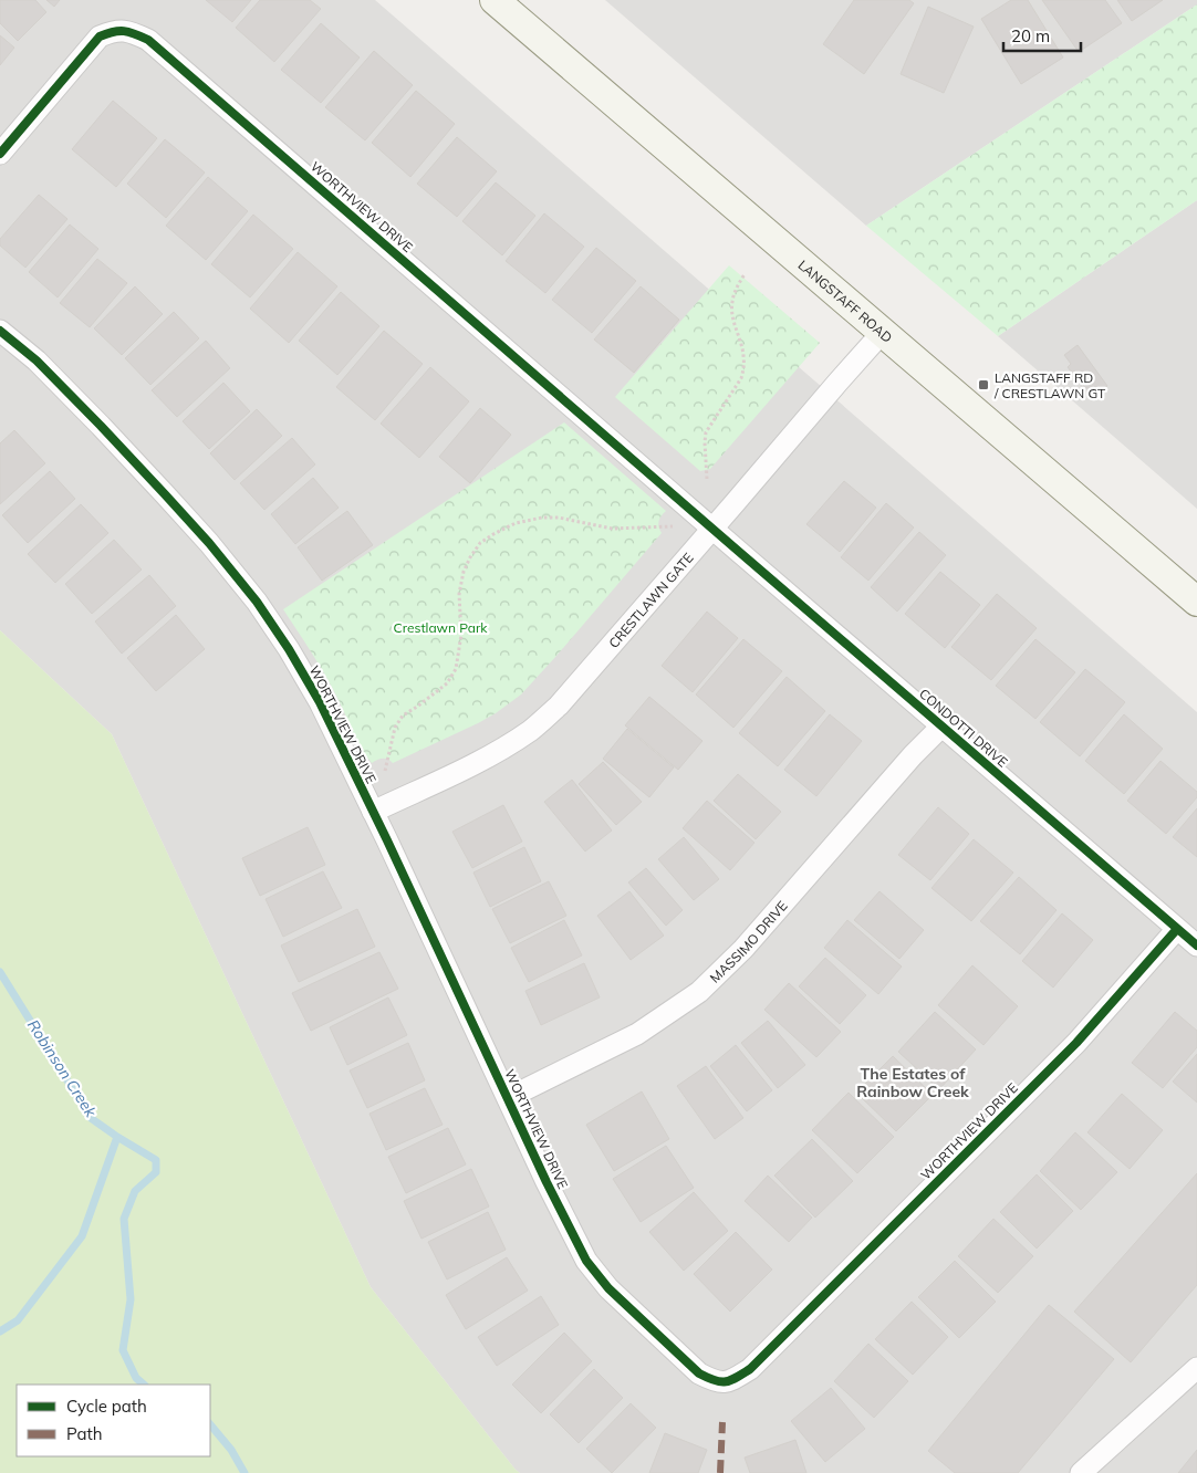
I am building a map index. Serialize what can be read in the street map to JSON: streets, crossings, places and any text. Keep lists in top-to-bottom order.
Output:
{
  "streets": {
    "street": [
      "WORTHVIEW DRIVE",
      "LANGSTAFF ROAD",
      "CRESTLAWN GATE",
      "CONDOTTI DRIVE",
      "MASSIMO DRIVE"
    ]
  },
  "crossings": [
    ["WORTHVIEW DRIVE", "CRESTLAWN GATE"],
    ["WORTHVIEW DRIVE", "CONDOTTI DRIVE"],
    ["WORTHVIEW DRIVE", "MASSIMO DRIVE"],
    ["LANGSTAFF ROAD", "CRESTLAWN GATE"],
    ["CRESTLAWN GATE", "CONDOTTI DRIVE"],
    ["CONDOTTI DRIVE", "MASSIMO DRIVE"]
  ],
  "districts": ["The Estates of Rainbow Creek"],
  "water": ["Robinson Creek"],
  "parks": ["Crestlawn Park"],
  "places": {
    "transit": ["LANGSTAFF RD / CRESTLAWN GT"]
  },
  "legend": ["Cycle path", "Path"],
  "scale_bar": "20 m"
}
